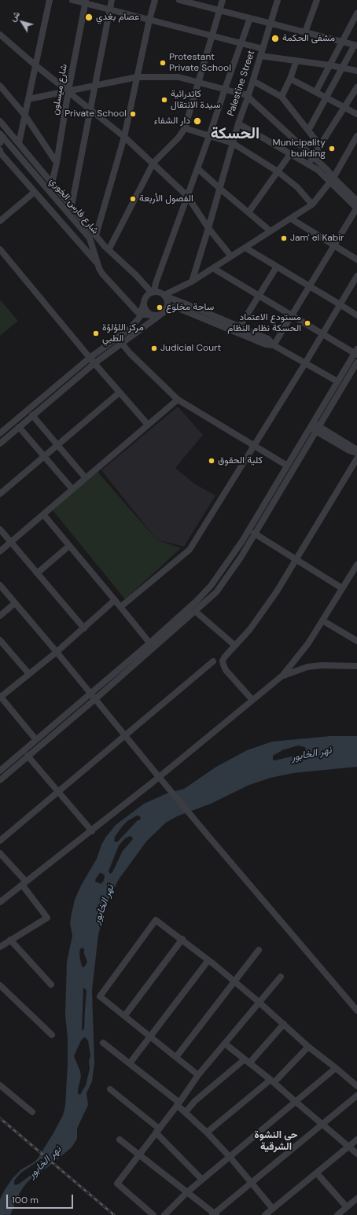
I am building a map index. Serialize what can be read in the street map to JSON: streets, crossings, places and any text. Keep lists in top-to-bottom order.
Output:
{
  "streets": {
    "street": ["Palestine Street", "شارع ميسلون", "شارع فارس الخوري"]
  },
  "districts": ["الحسكة", "حي النشوة الشرقية"],
  "water": ["نهر الخابور"],
  "places": [
    "عصام بغدي",
    "مشفى الحكمة",
    "Protestant Private School",
    "كاتدرائية سيدة الانتقال",
    "Private School",
    "دار الشفاء",
    "Municipality building",
    "الفصول الأربعة",
    "Jam' el Kabir",
    "ساحة مخلوع",
    "مستودع الاعتماد الحسكة نظام النظام",
    "مركز اللؤلؤة الطبي",
    "Judicial Court",
    "كلية الحقوق"
  ],
  "scale_bar": "100 m",
  "north": "top left"
}
